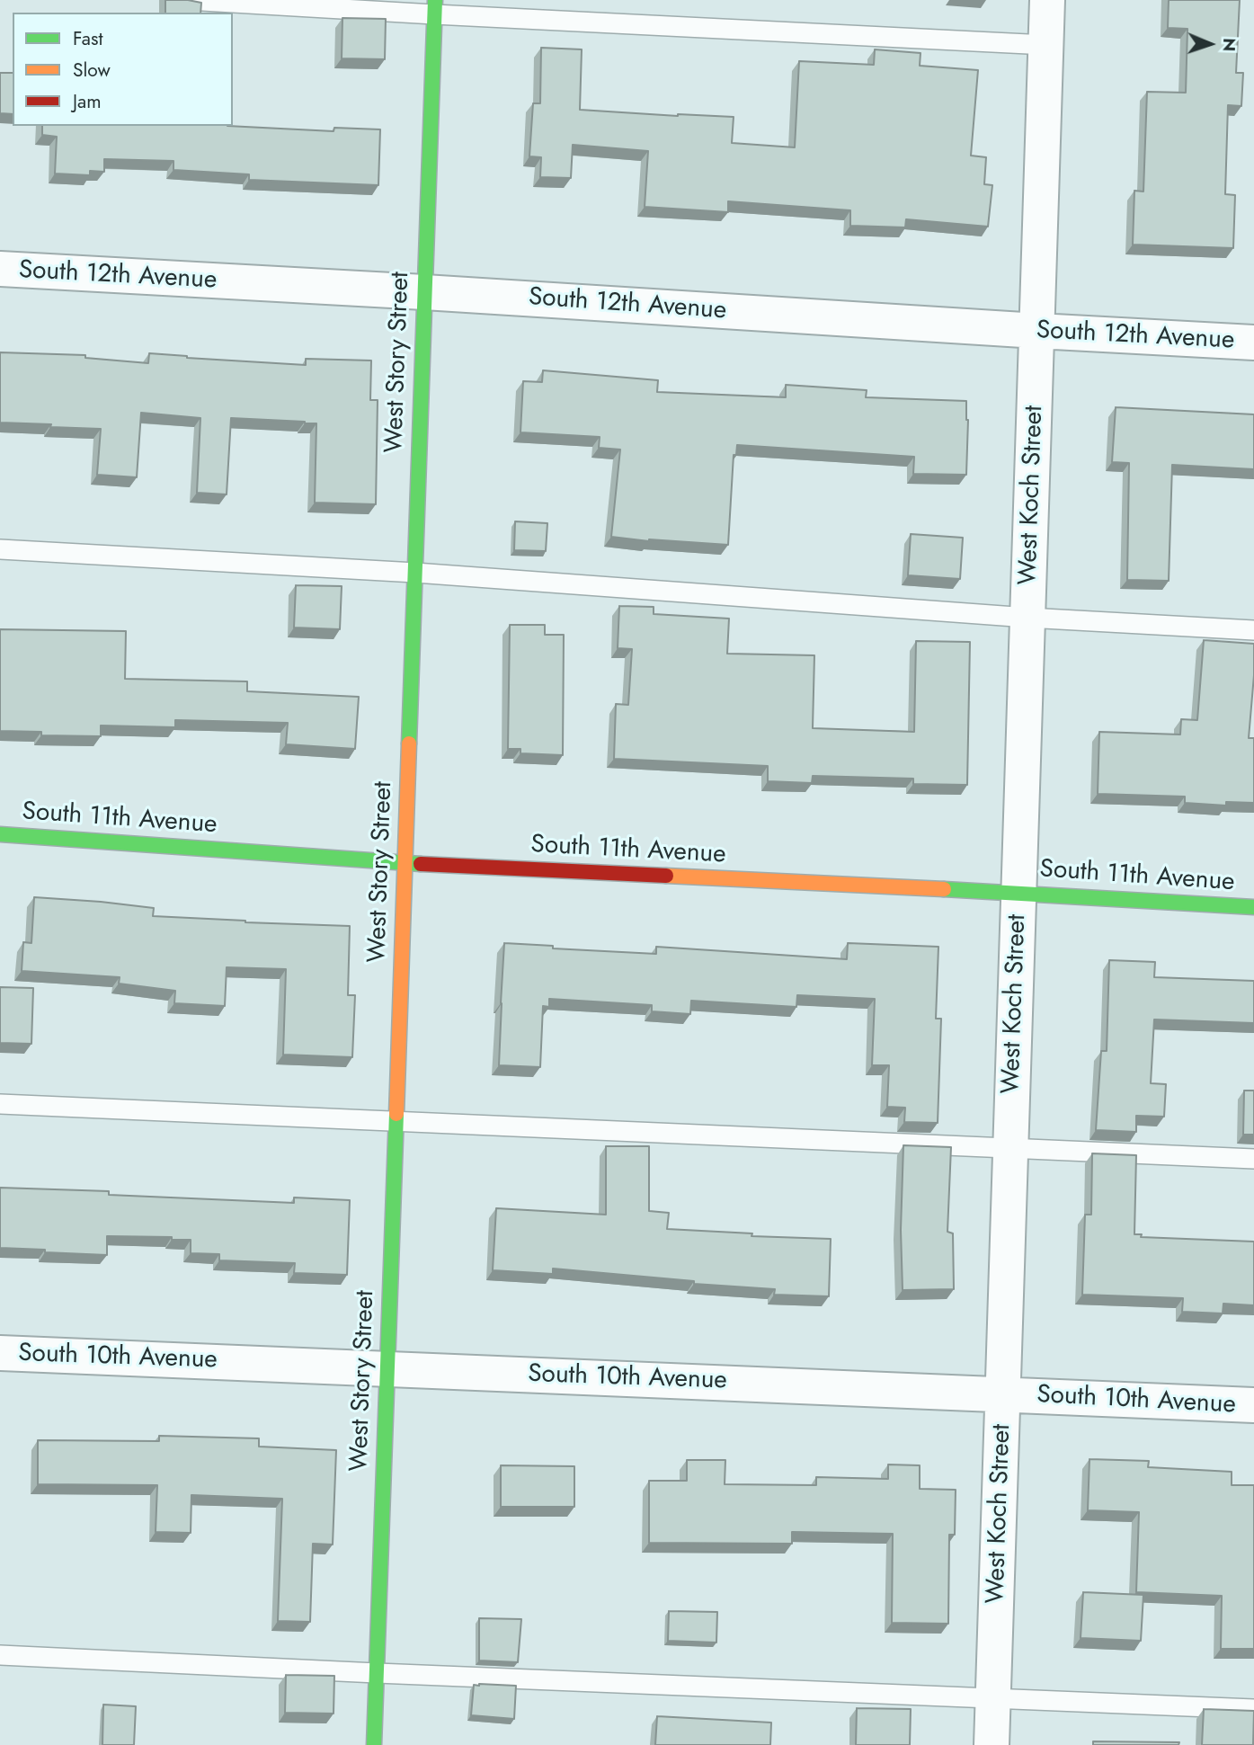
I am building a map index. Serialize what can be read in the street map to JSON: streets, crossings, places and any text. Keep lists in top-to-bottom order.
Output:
{
  "streets": {
    "street": [
      "South 12th Avenue",
      "West Story Street",
      "West Koch Street",
      "South 11th Avenue",
      "South 10th Avenue"
    ]
  },
  "crossings": [
    ["South 12th Avenue", "West Story Street"],
    ["South 12th Avenue", "West Koch Street"],
    ["West Story Street", "South 11th Avenue"],
    ["West Story Street", "South 10th Avenue"],
    ["West Koch Street", "South 11th Avenue"],
    ["West Koch Street", "South 10th Avenue"]
  ],
  "legend": ["Fast", "Slow", "Jam"],
  "north": "right"
}
